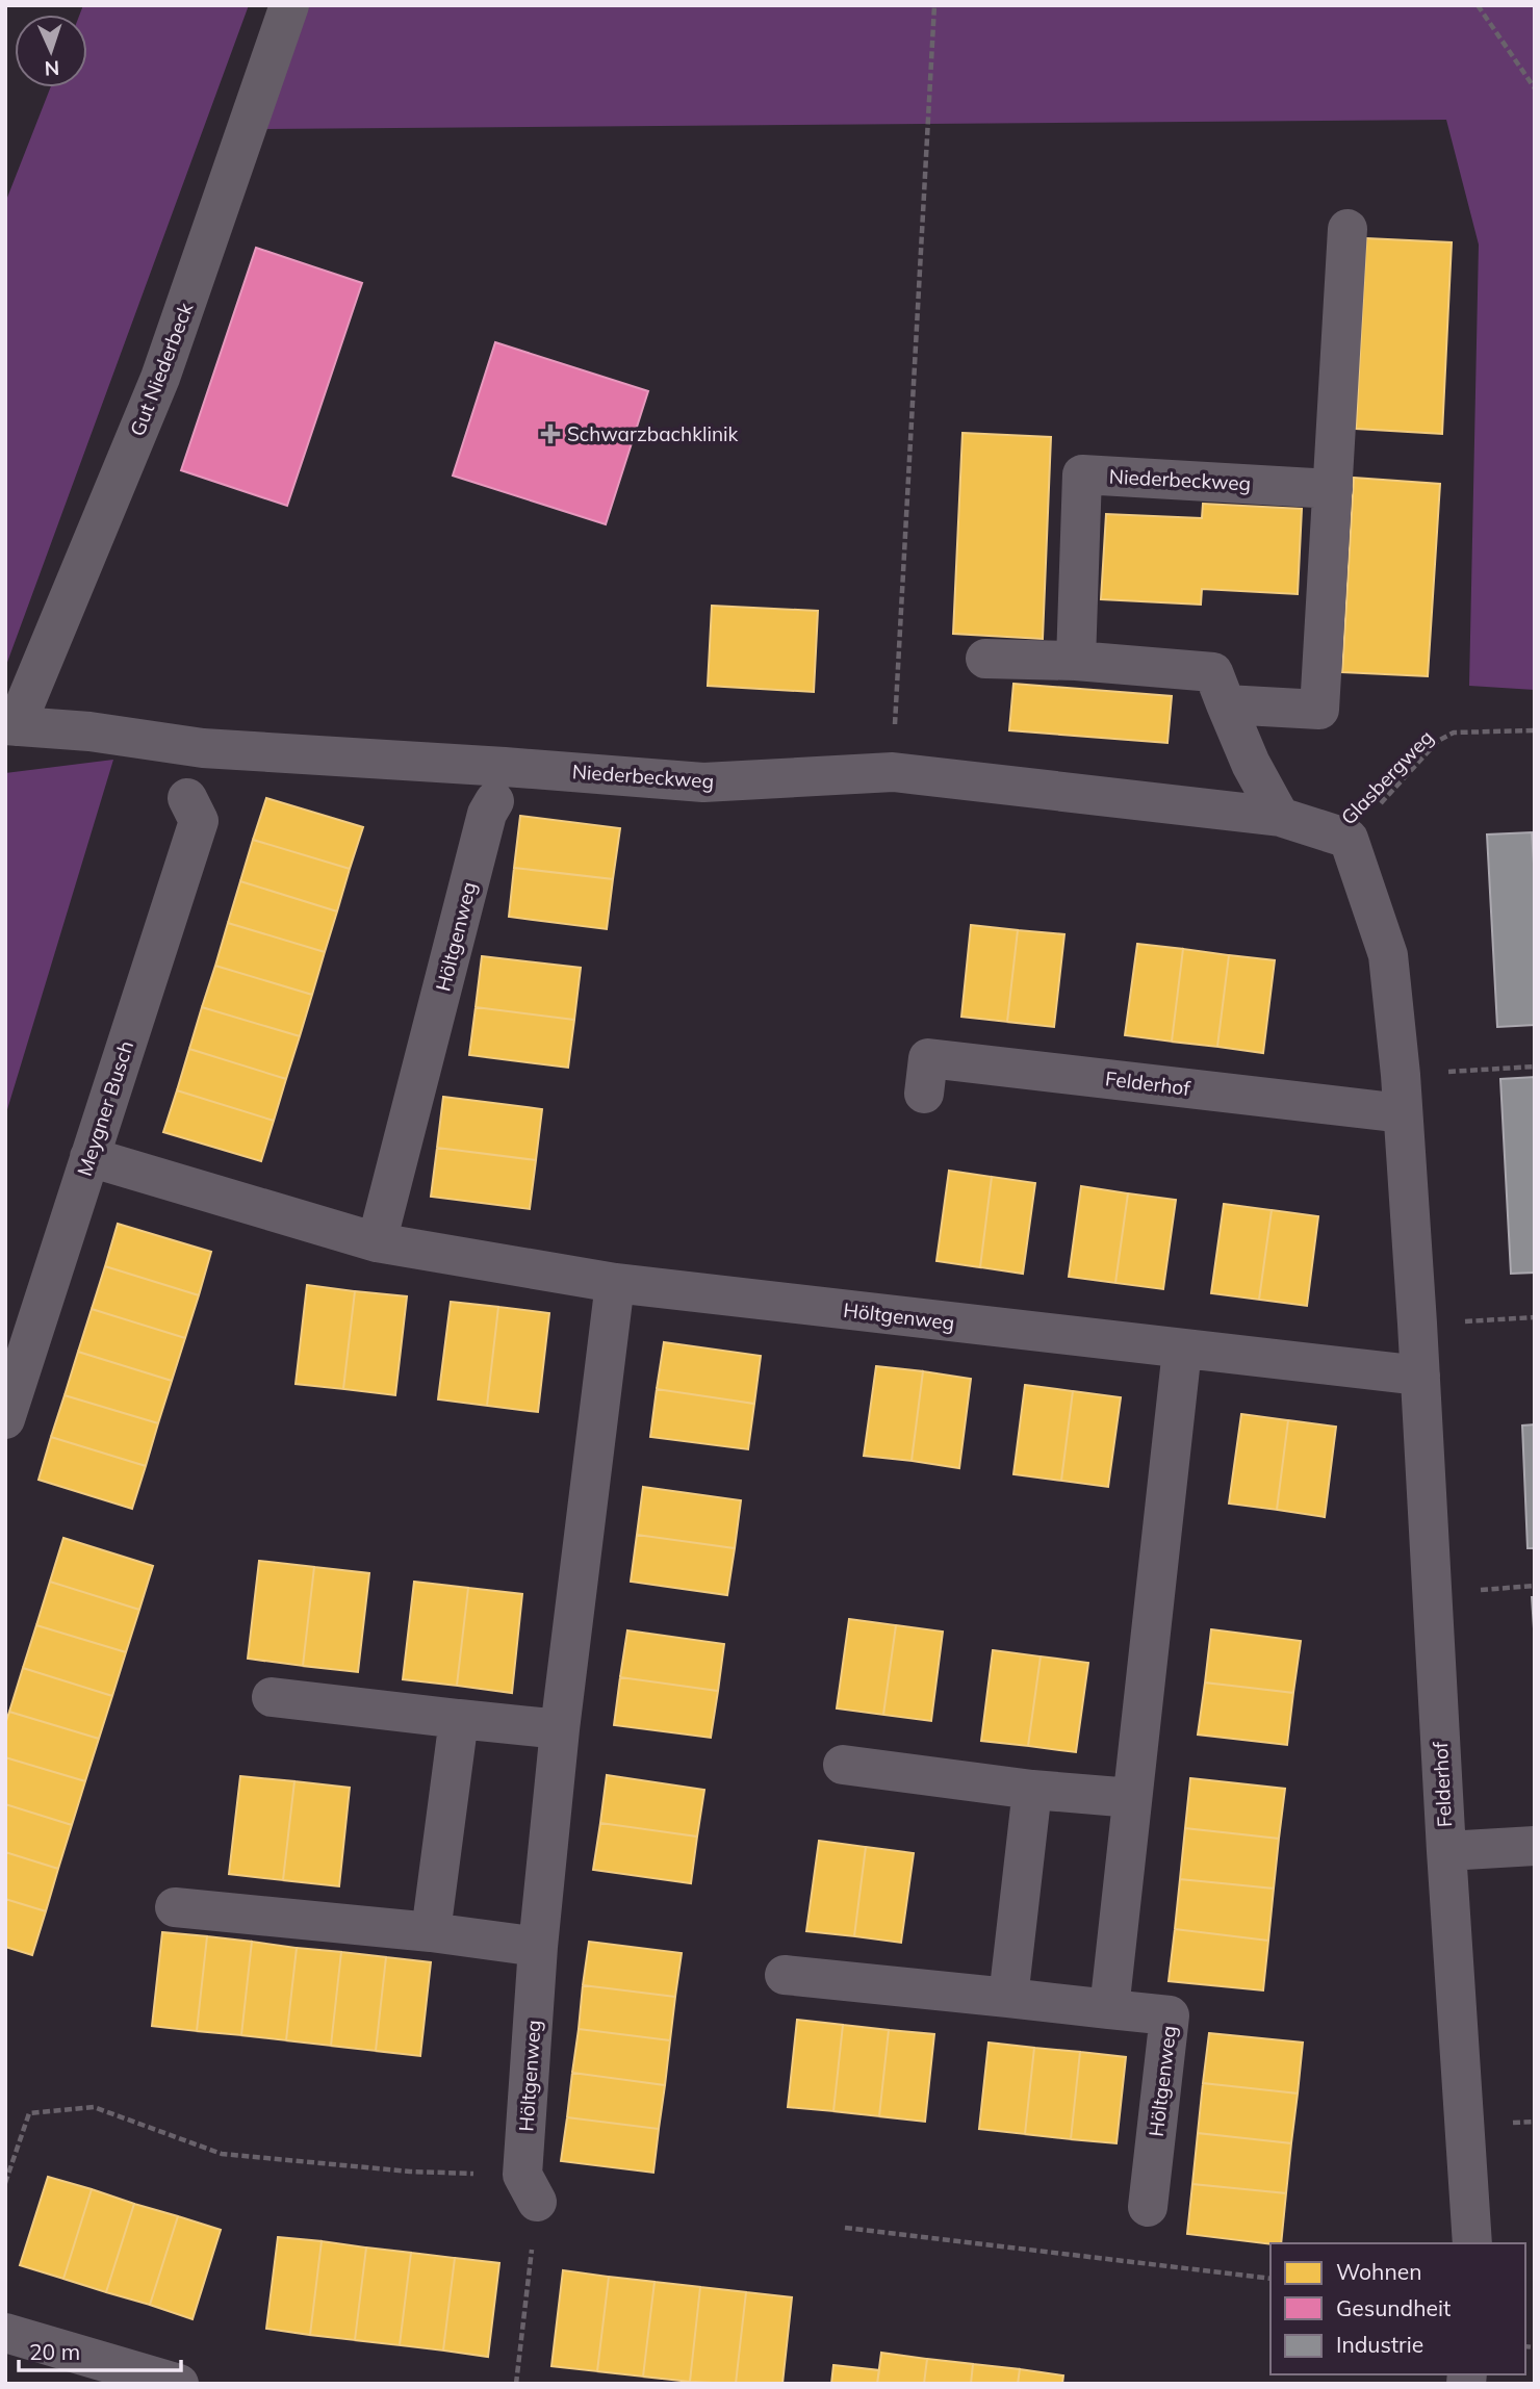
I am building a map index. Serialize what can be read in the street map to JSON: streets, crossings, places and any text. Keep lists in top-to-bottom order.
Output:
{
  "streets": {
    "street": [
      "Gut Niederbeck",
      "Niederbeckweg",
      "Höltgenweg",
      "Felderhof",
      "Meygner Busch"
    ],
    "path": ["Glasbergweg"]
  },
  "crossings": [
    ["Gut Niederbeck", "Niederbeckweg"],
    ["Niederbeckweg", "Glasbergweg"],
    ["Niederbeckweg", "Felderhof"],
    ["Glasbergweg", "Felderhof"],
    ["Höltgenweg", "Felderhof"],
    ["Höltgenweg", "Meygner Busch"]
  ],
  "places": {
    "health": ["Schwarzbachklinik"]
  },
  "legend": ["Wohnen", "Gesundheit", "Industrie"],
  "scale_bar": "20 m",
  "north": "bottom"
}
